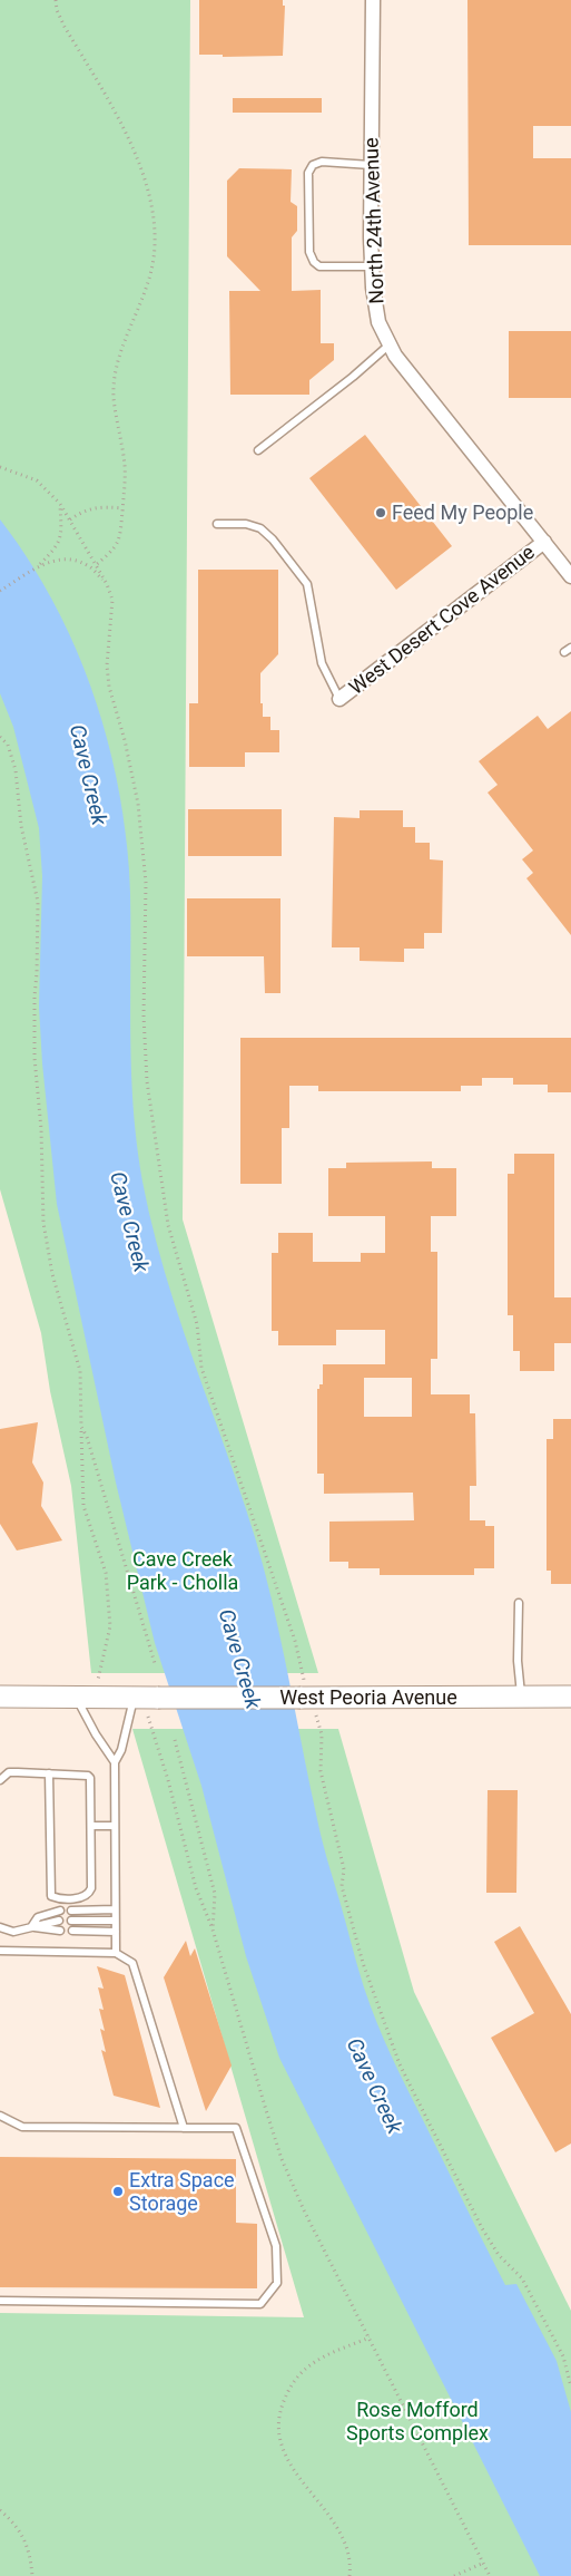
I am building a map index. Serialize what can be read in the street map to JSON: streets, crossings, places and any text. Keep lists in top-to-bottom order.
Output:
{
  "streets": {
    "main road": ["West Peoria Avenue"],
    "street": ["North 24th Avenue", "West Desert Cove Avenue"]
  },
  "crossings": [
    ["North 24th Avenue", "West Desert Cove Avenue"]
  ],
  "water": ["Cave Creek"],
  "parks": ["Cave Creek Park - Cholla", "Rose Mofford Sports Complex"],
  "places": ["Feed My People", "Extra Space Storage"]
}
